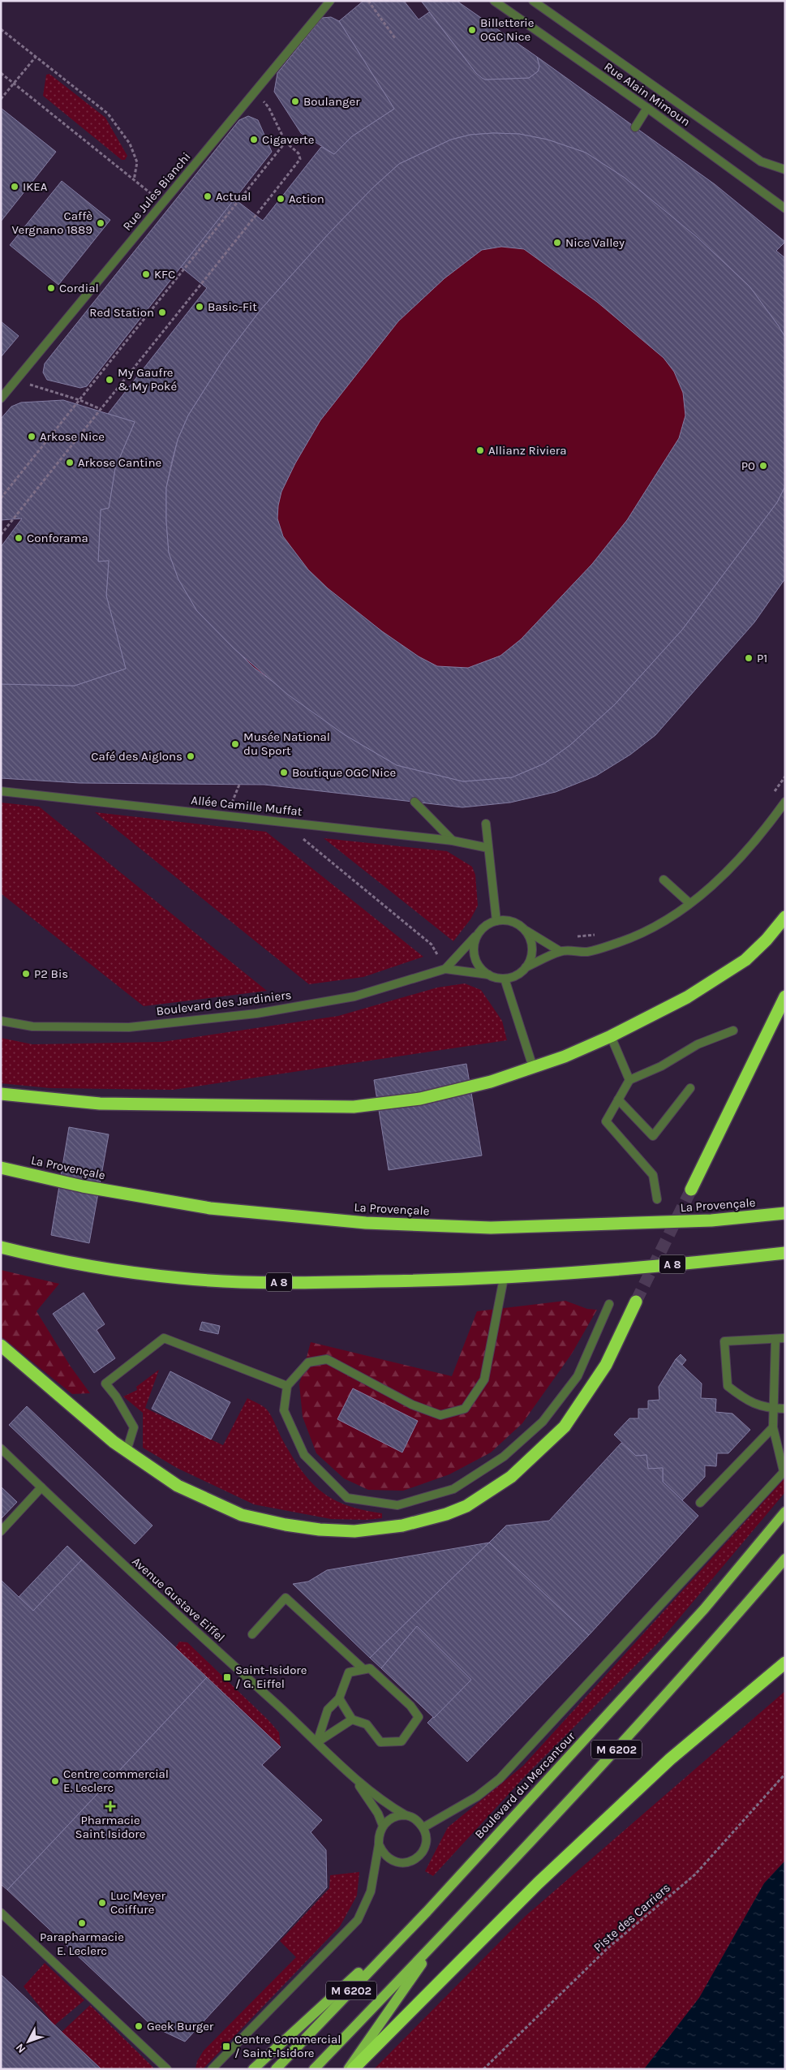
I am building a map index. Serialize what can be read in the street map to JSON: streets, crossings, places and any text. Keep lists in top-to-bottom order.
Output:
{
  "streets": {
    "highway": ["La Provençale", "A 8"],
    "main road": ["M 6202", "Boulevard du Mercantour"],
    "street": [
      "Rue Alain Mimoun",
      "Rue Jules Bianchi",
      "Allée Camille Muffat",
      "Boulevard des Jardiniers",
      "Avenue Gustave Eiffel"
    ],
    "path": ["Piste des Carriers"]
  },
  "places": {
    "other": [
      "Billetterie OGC Nice",
      "Boulanger",
      "Cigaverte",
      "IKEA",
      "Actual",
      "Action",
      "Caffè Vergnano 1889",
      "Nice Valley",
      "KFC",
      "Cordial",
      "Basic-Fit",
      "Red Station",
      "My Gaufre & My Poké",
      "Arkose Nice",
      "Allianz Riviera",
      "Arkose Cantine",
      "P0",
      "Conforama",
      "P1",
      "Musée National du Sport",
      "Café des Aiglons",
      "Boutique OGC Nice",
      "P2 Bis",
      "Centre commercial E. Leclerc",
      "Luc Meyer Coiffure",
      "Parapharmacie E. Leclerc",
      "Geek Burger"
    ],
    "transit": ["Saint-Isidore / G. Eiffel", "Centre Commercial / Saint-Isidore"],
    "health": ["Pharmacie Saint Isidore"]
  },
  "north": "bottom left"
}
